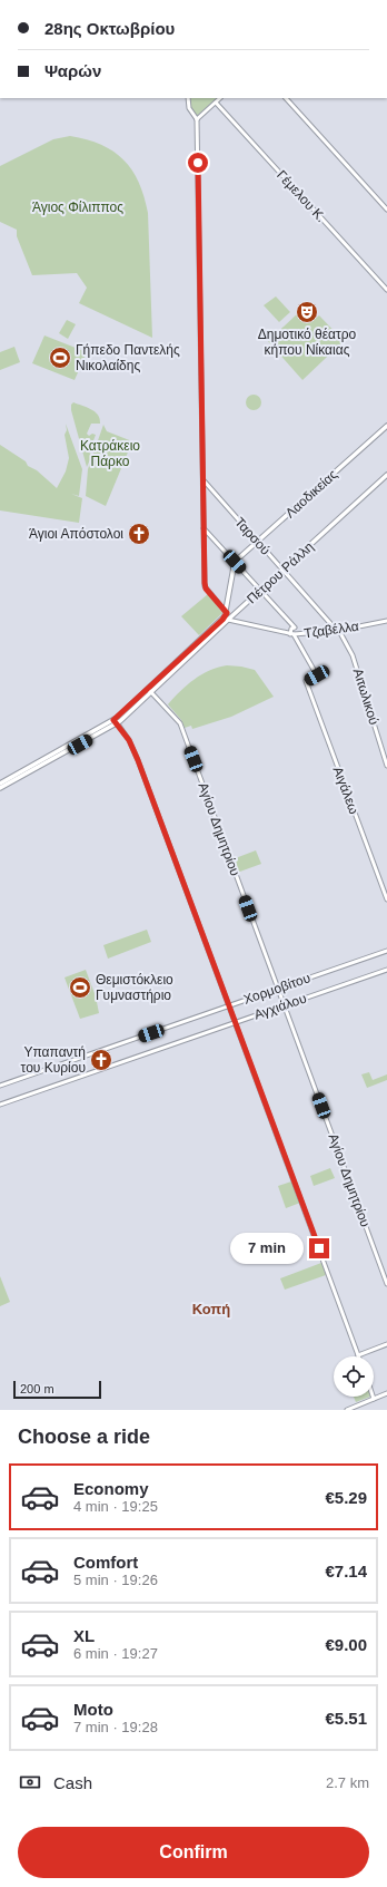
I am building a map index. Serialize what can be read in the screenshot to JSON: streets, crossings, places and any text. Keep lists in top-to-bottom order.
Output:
{
  "streets": {
    "main road": [
      "Γέμελου Κ.",
      "Λαοδικείας",
      "Ταρσού",
      "Πέτρου Ράλλη",
      "Τζαβέλλα",
      "Αιτωλικού",
      "Αιγάλεω",
      "Αγίου Δημητρίου",
      "Χορμοβίτου",
      "Αγχιάλου"
    ]
  },
  "crossings": [
    ["Λαοδικείας", "Ταρσού"],
    ["Λαοδικείας", "Πέτρου Ράλλη"],
    ["Ταρσού", "Πέτρου Ράλλη"],
    ["Ταρσού", "Τζαβέλλα"],
    ["Ταρσού", "Αιτωλικού"],
    ["Πέτρου Ράλλη", "Τζαβέλλα"],
    ["Πέτρου Ράλλη", "Αγίου Δημητρίου"],
    ["Τζαβέλλα", "Αιτωλικού"],
    ["Τζαβέλλα", "Αιγάλεω"],
    ["Αγίου Δημητρίου", "Χορμοβίτου"],
    ["Αγίου Δημητρίου", "Αγχιάλου"]
  ],
  "districts": ["Κοπή"],
  "parks": ["Άγιος Φίλιππος", "Κατράκειο Πάρκο"],
  "places": {
    "theatre": ["Δημοτικό θέατρο κήπου Νίκαιας"],
    "sports": ["Γήπεδο Παντελής Νικολαίδης", "Θεμιστόκλειο Γυμναστήριο"],
    "church": ["Άγιοι Απόστολοι", "Υπαπαντή του Κυρίου"]
  },
  "scale_bar": "200 m",
  "page": {
    "banner": ["28ης Οκτωβρίου", "Ψαρών"],
    "bubble": "7 min",
    "scale": "200 m",
    "heading": "Choose a ride",
    "list": [
      {
        "name": "Economy",
        "note": "4 min · 19:25",
        "value": "€5.29"
      },
      {
        "name": "Comfort",
        "note": "5 min · 19:26",
        "value": "€7.14"
      },
      {
        "name": "XL",
        "note": "6 min · 19:27",
        "value": "€9.00"
      },
      {
        "name": "Moto",
        "note": "7 min · 19:28",
        "value": "€5.51"
      }
    ],
    "pay": ["Cash", "2.7 km"],
    "buttons": "Confirm"
  }
}
